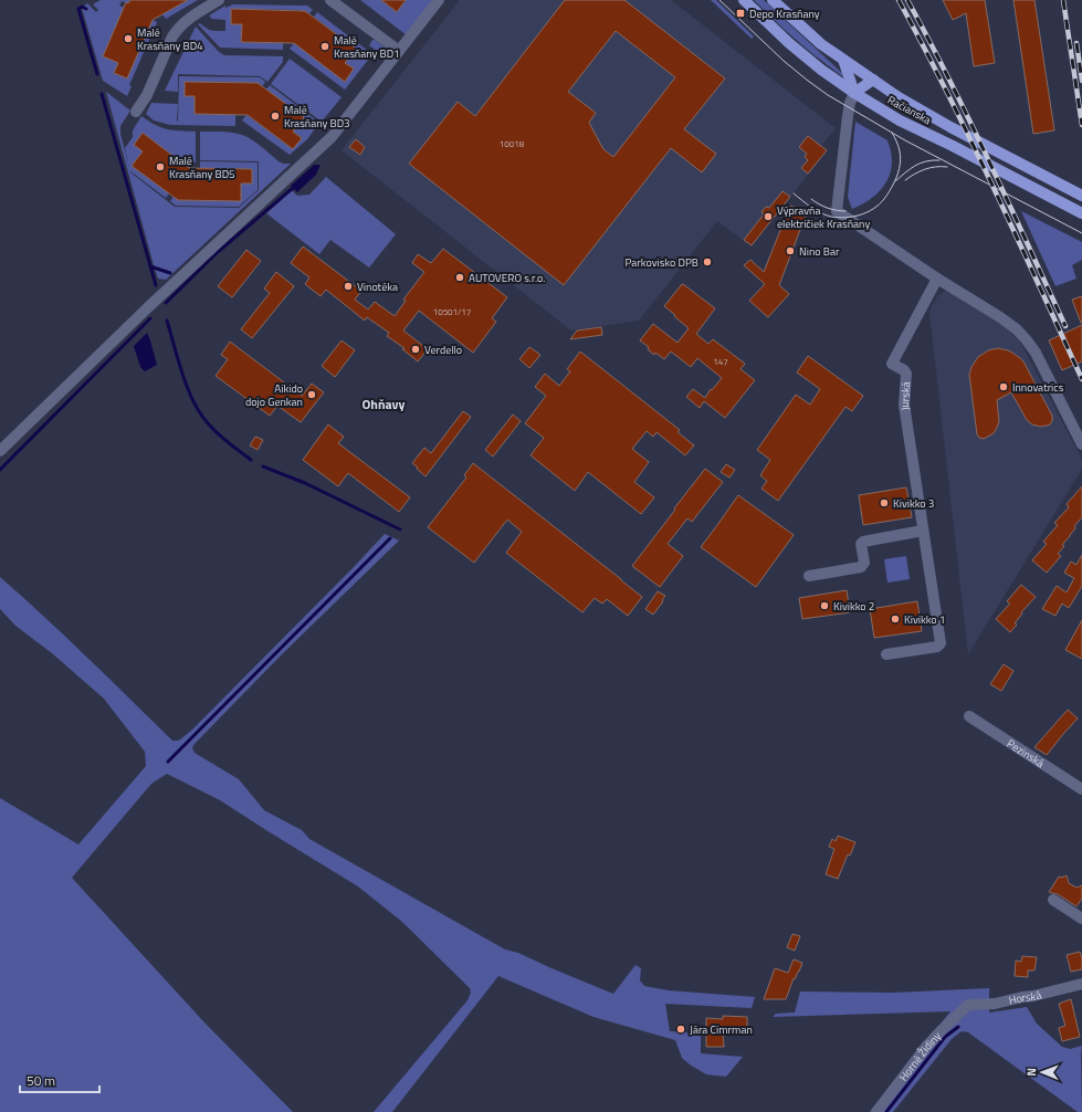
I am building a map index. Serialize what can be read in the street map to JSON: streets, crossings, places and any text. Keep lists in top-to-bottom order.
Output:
{
  "streets": {
    "main road": ["Račianska"],
    "street": [
      "Jurská",
      "Pezinská",
      "Horská",
      "Horné Židiny"
    ]
  },
  "crossings": [
    ["Horská", "Horné Židiny"]
  ],
  "districts": ["Ohňavy"],
  "places": {
    "transit": ["Depo Krasňany"],
    "other": [
      "Malé Krasňany BD4",
      "Malé Krasňany BD1",
      "Malé Krasňany BD3",
      "Malé Krasňany BD5",
      "Výpravňa električiek Krasňany",
      "Nino Bar",
      "Parkovisko DPB",
      "AUTOVERO s.r.o.",
      "Vinotéka",
      "Verdello",
      "Innovatrics",
      "Aikido dojo Genkan",
      "Kivikko 3",
      "Kivikko 2",
      "Kivikko 1",
      "Jára Cimrman"
    ]
  },
  "house_numbers": ["10018", "10501/17", "147"],
  "scale_bar": "50 m",
  "north": "left"
}
